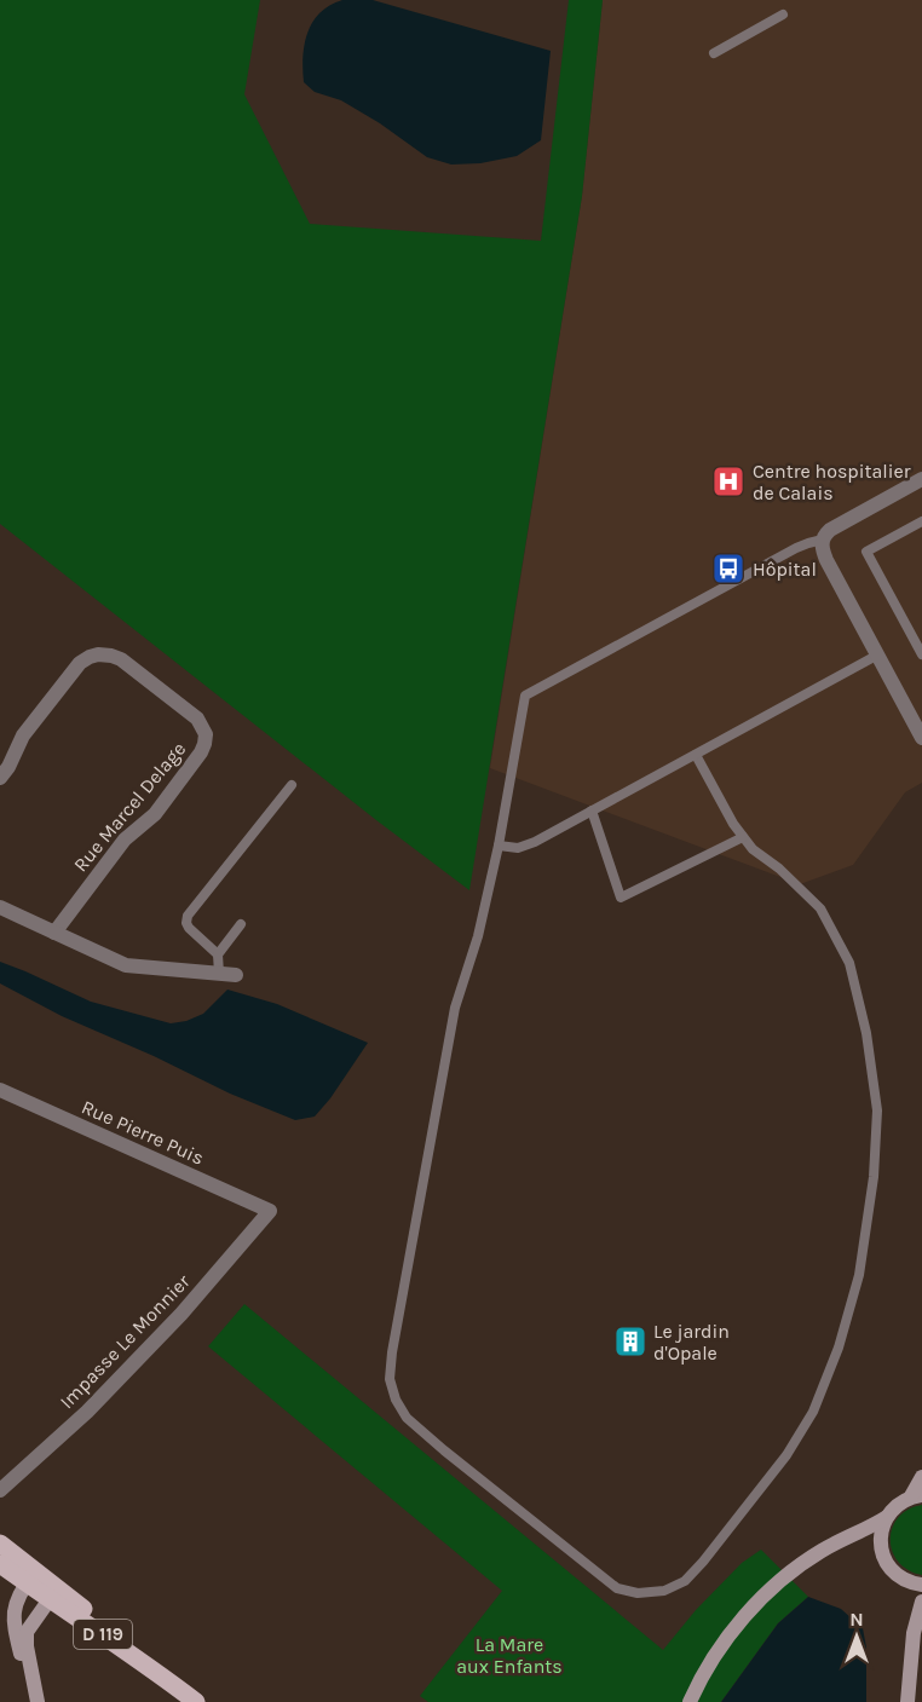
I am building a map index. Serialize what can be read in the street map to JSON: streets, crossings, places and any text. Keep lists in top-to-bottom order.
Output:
{
  "streets": {
    "main road": ["D 119"],
    "street": ["Rue Marcel Delage", "Rue Pierre Puis", "Impasse Le Monnier"]
  },
  "crossings": [
    ["Rue Pierre Puis", "Impasse Le Monnier"]
  ],
  "parks": ["La Mare aux Enfants"],
  "places": {
    "hospital": ["Centre hospitalier de Calais"],
    "bus stop": ["Hôpital"],
    "building": ["Le jardin d'Opale"]
  },
  "north": "top"
}
